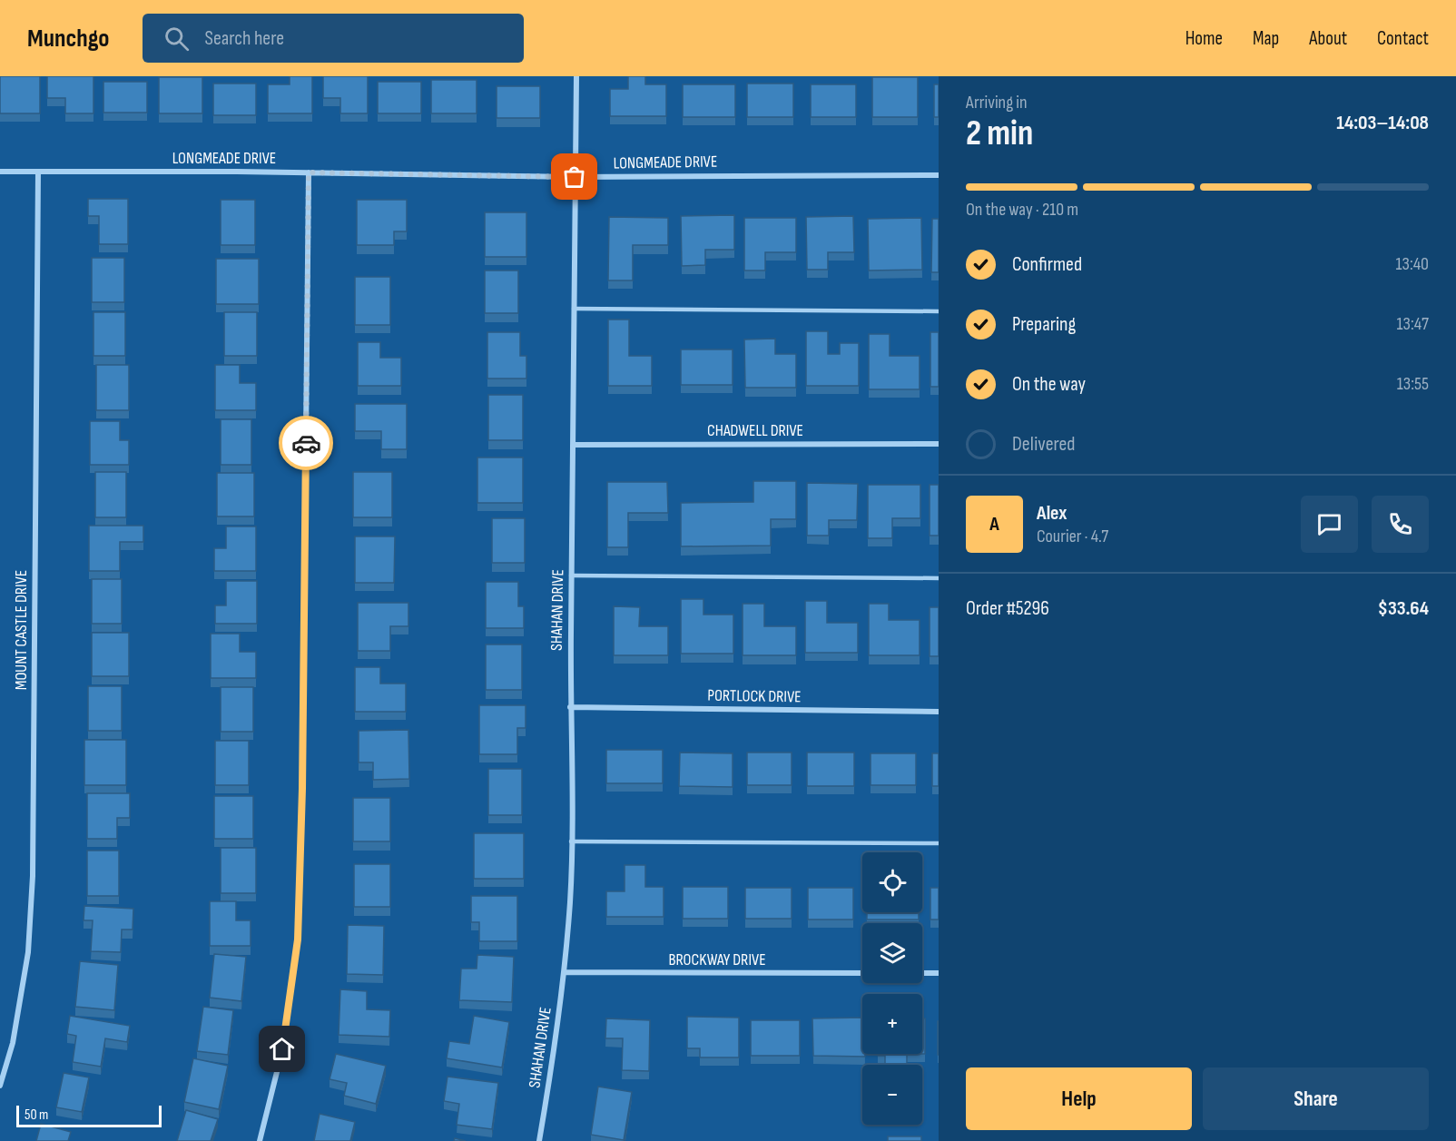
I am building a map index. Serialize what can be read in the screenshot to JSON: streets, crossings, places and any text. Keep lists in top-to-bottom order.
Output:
{
  "streets": {
    "street": [
      "LONGMEADE DRIVE",
      "CHADWELL DRIVE",
      "SHAHAN DRIVE",
      "MOUNT CASTLE DRIVE",
      "PORTLOCK DRIVE",
      "BROCKWAY DRIVE"
    ]
  },
  "crossings": [
    ["LONGMEADE DRIVE", "SHAHAN DRIVE"],
    ["LONGMEADE DRIVE", "MOUNT CASTLE DRIVE"],
    ["CHADWELL DRIVE", "SHAHAN DRIVE"],
    ["SHAHAN DRIVE", "PORTLOCK DRIVE"],
    ["SHAHAN DRIVE", "BROCKWAY DRIVE"]
  ],
  "scale_bar": "50 m",
  "page": {
    "header": "Munchgo",
    "search": "Search here",
    "nav": [
      "Home",
      "Map",
      "About",
      "Contact"
    ],
    "heading": ["2 min", "Arriving in", "14:03–14:08"],
    "panel": [
      "Alex",
      "Courier · 4.7",
      "Order #5296",
      "$33.64"
    ],
    "bar": "On the way · 210 m",
    "list": [
      ["Confirmed", "13:40"],
      ["Preparing", "13:47"],
      ["On the way", "13:55"],
      "Delivered"
    ],
    "round": "A",
    "map_buttons": ["+", "−"],
    "buttons": ["Help", "Share"],
    "scale": "50 m"
  }
}
